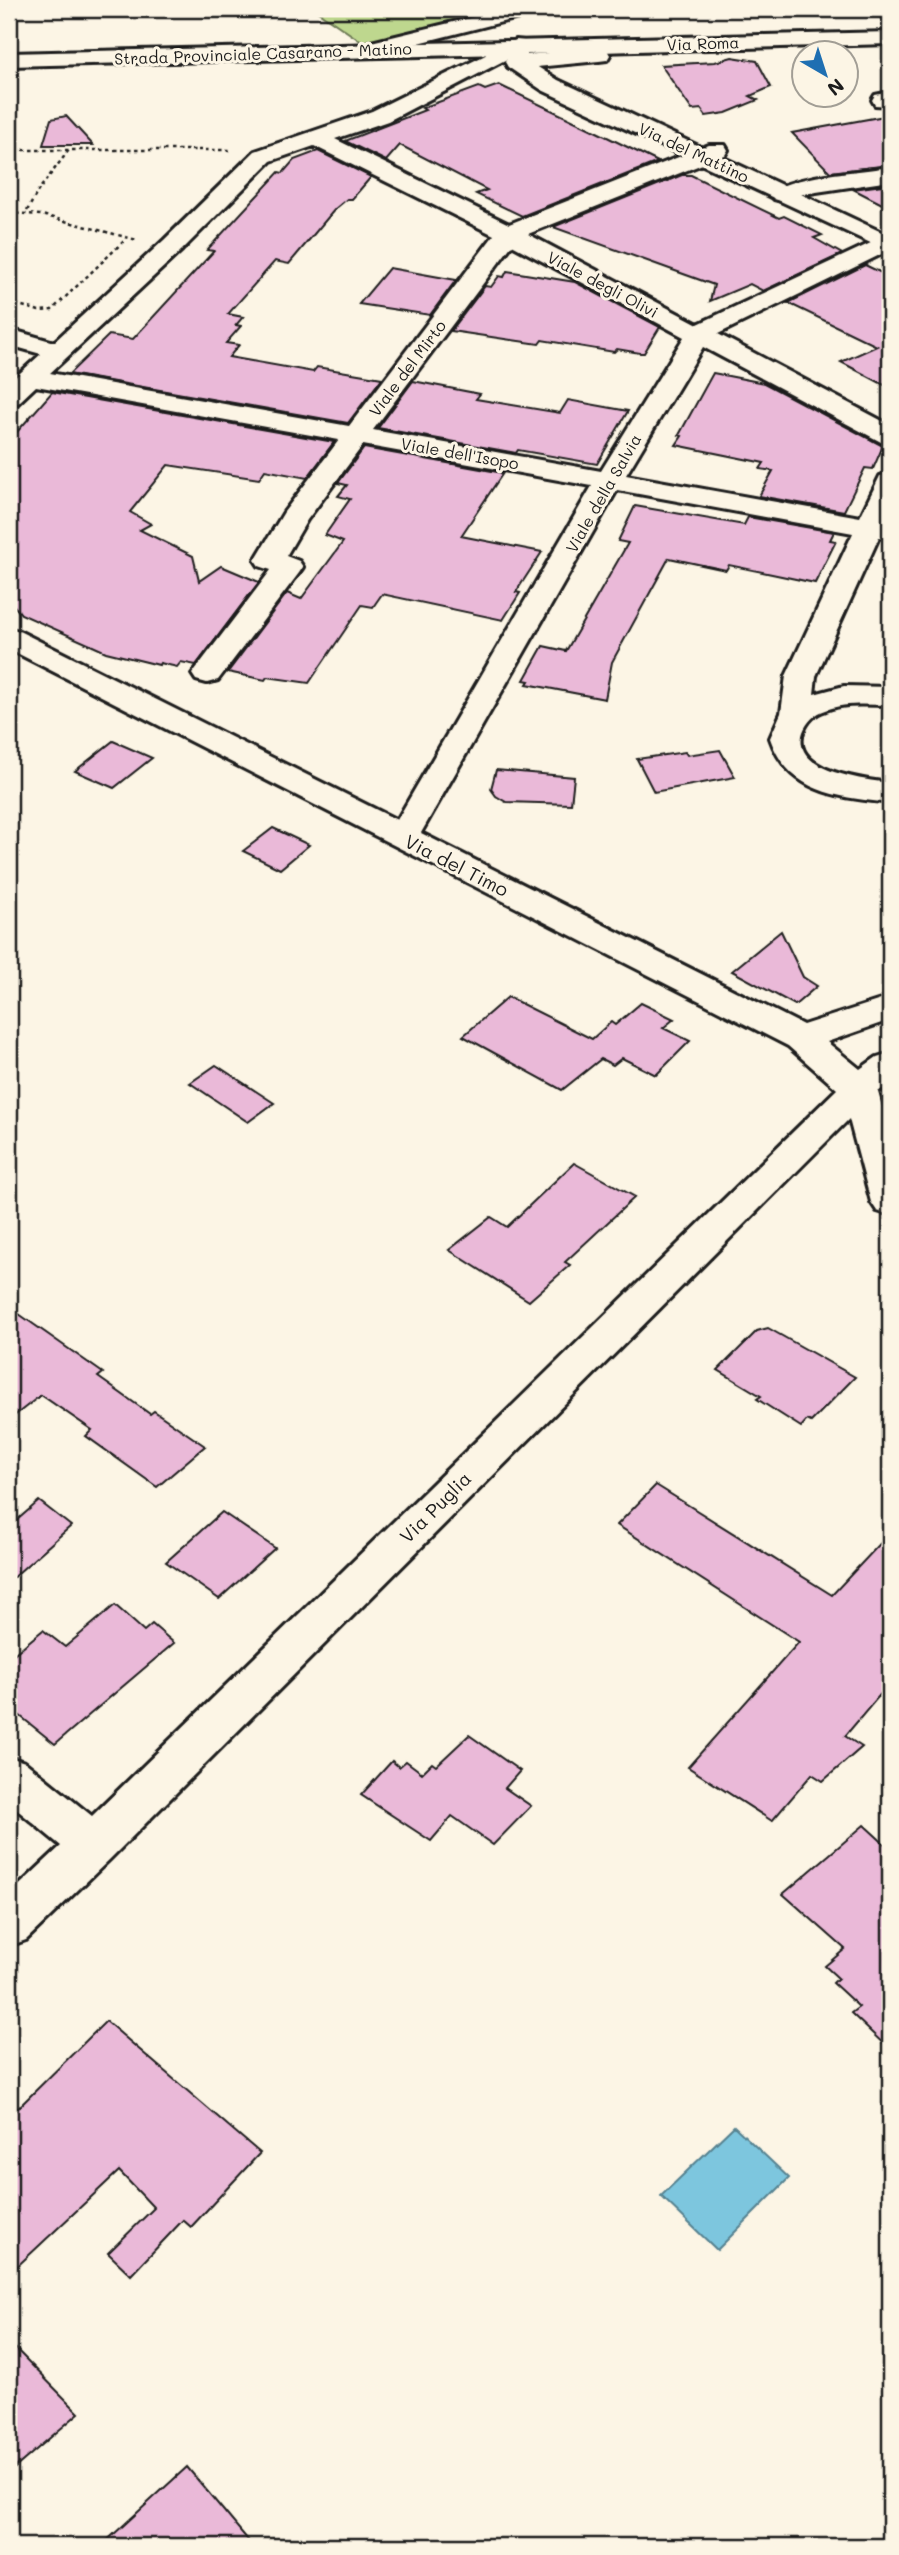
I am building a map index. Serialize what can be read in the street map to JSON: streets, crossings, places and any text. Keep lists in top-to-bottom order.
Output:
{
  "streets": {
    "street": [
      "Via Roma",
      "Strada Provinciale Casarano - Matino",
      "Via del Mattino",
      "Viale degli Olivi",
      "Viale del Mirto",
      "Viale dell'Isopo",
      "Viale della Salvia",
      "Via del Timo",
      "Via Puglia"
    ]
  },
  "crossings": [
    ["Via Roma", "Strada Provinciale Casarano - Matino"],
    ["Via Roma", "Via del Mattino"],
    ["Strada Provinciale Casarano - Matino", "Via del Mattino"],
    ["Viale degli Olivi", "Viale del Mirto"],
    ["Viale degli Olivi", "Viale della Salvia"],
    ["Viale del Mirto", "Viale dell'Isopo"],
    ["Viale dell'Isopo", "Viale della Salvia"],
    ["Viale della Salvia", "Via del Timo"],
    ["Via del Timo", "Via Puglia"]
  ],
  "north": "bottom right"
}
